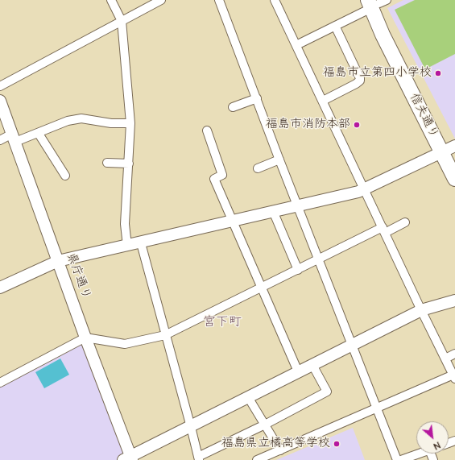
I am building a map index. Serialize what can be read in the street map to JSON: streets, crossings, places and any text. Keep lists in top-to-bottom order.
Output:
{
  "streets": {
    "highway": ["信夫通り"],
    "street": ["県庁通り"]
  },
  "districts": ["宮下町"],
  "places": ["福島市立第四小学校", "福島市消防本部", "福島県立橘高等学校"],
  "north": "bottom right"
}
